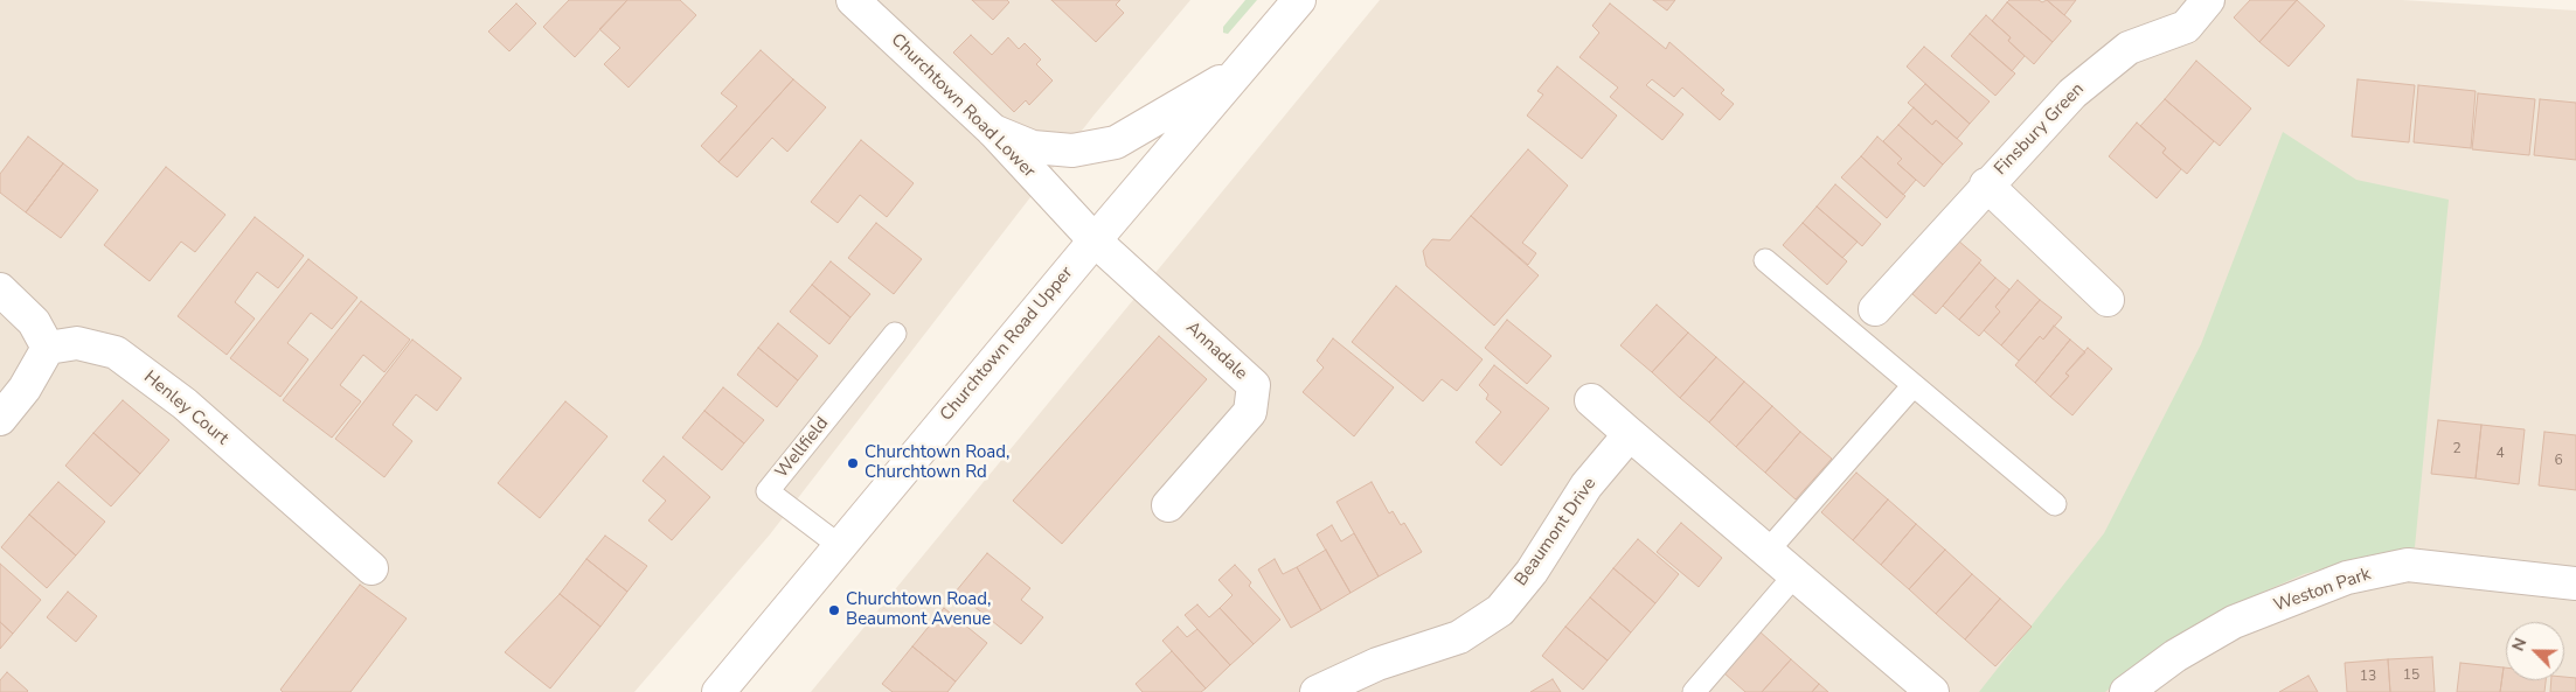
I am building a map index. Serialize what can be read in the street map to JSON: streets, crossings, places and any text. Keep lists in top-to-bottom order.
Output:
{
  "streets": {
    "street": [
      "Churchtown Road Lower",
      "Finsbury Green",
      "Churchtown Road Upper",
      "Annadale",
      "Henley Court",
      "Beaumont Drive",
      "Weston Park"
    ],
    "lane": ["Wellfield"]
  },
  "crossings": [
    ["Churchtown Road Lower", "Churchtown Road Upper"],
    ["Churchtown Road Lower", "Annadale"],
    ["Churchtown Road Upper", "Annadale"],
    ["Churchtown Road Upper", "Wellfield"]
  ],
  "places": ["Churchtown Road, Churchtown Rd", "Churchtown Road, Beaumont Avenue"],
  "house_numbers": [
    "2",
    "4",
    "6",
    "15",
    "13"
  ],
  "north": "top left"
}
